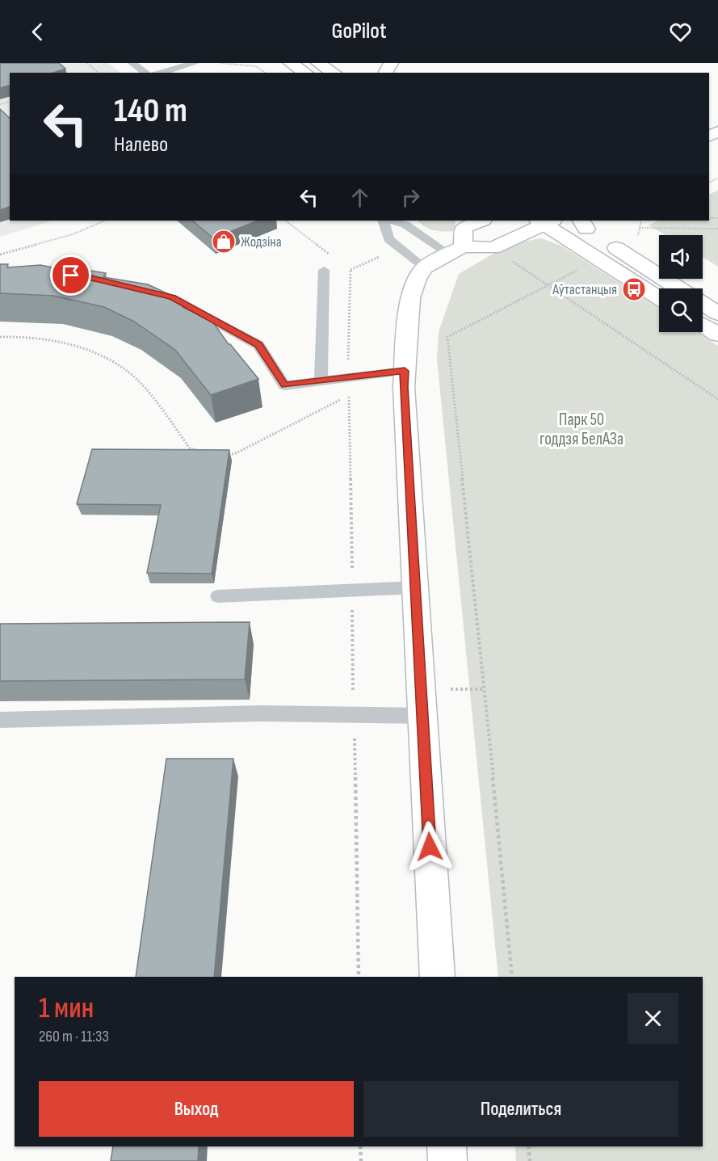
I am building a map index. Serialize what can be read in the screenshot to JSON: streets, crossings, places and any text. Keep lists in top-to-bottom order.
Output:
{
  "parks": ["Парк 50 годдзя БелАЗа"],
  "places": {
    "shop": ["Жодзіна"],
    "bus stop": ["Аўтастанцыя"]
  },
  "page": {
    "header": "GoPilot",
    "turn": ["140 m", "Налево"],
    "heading": ["1 мин", "260 m · 11:33"],
    "buttons": ["Выход", "Поделиться"]
  }
}
